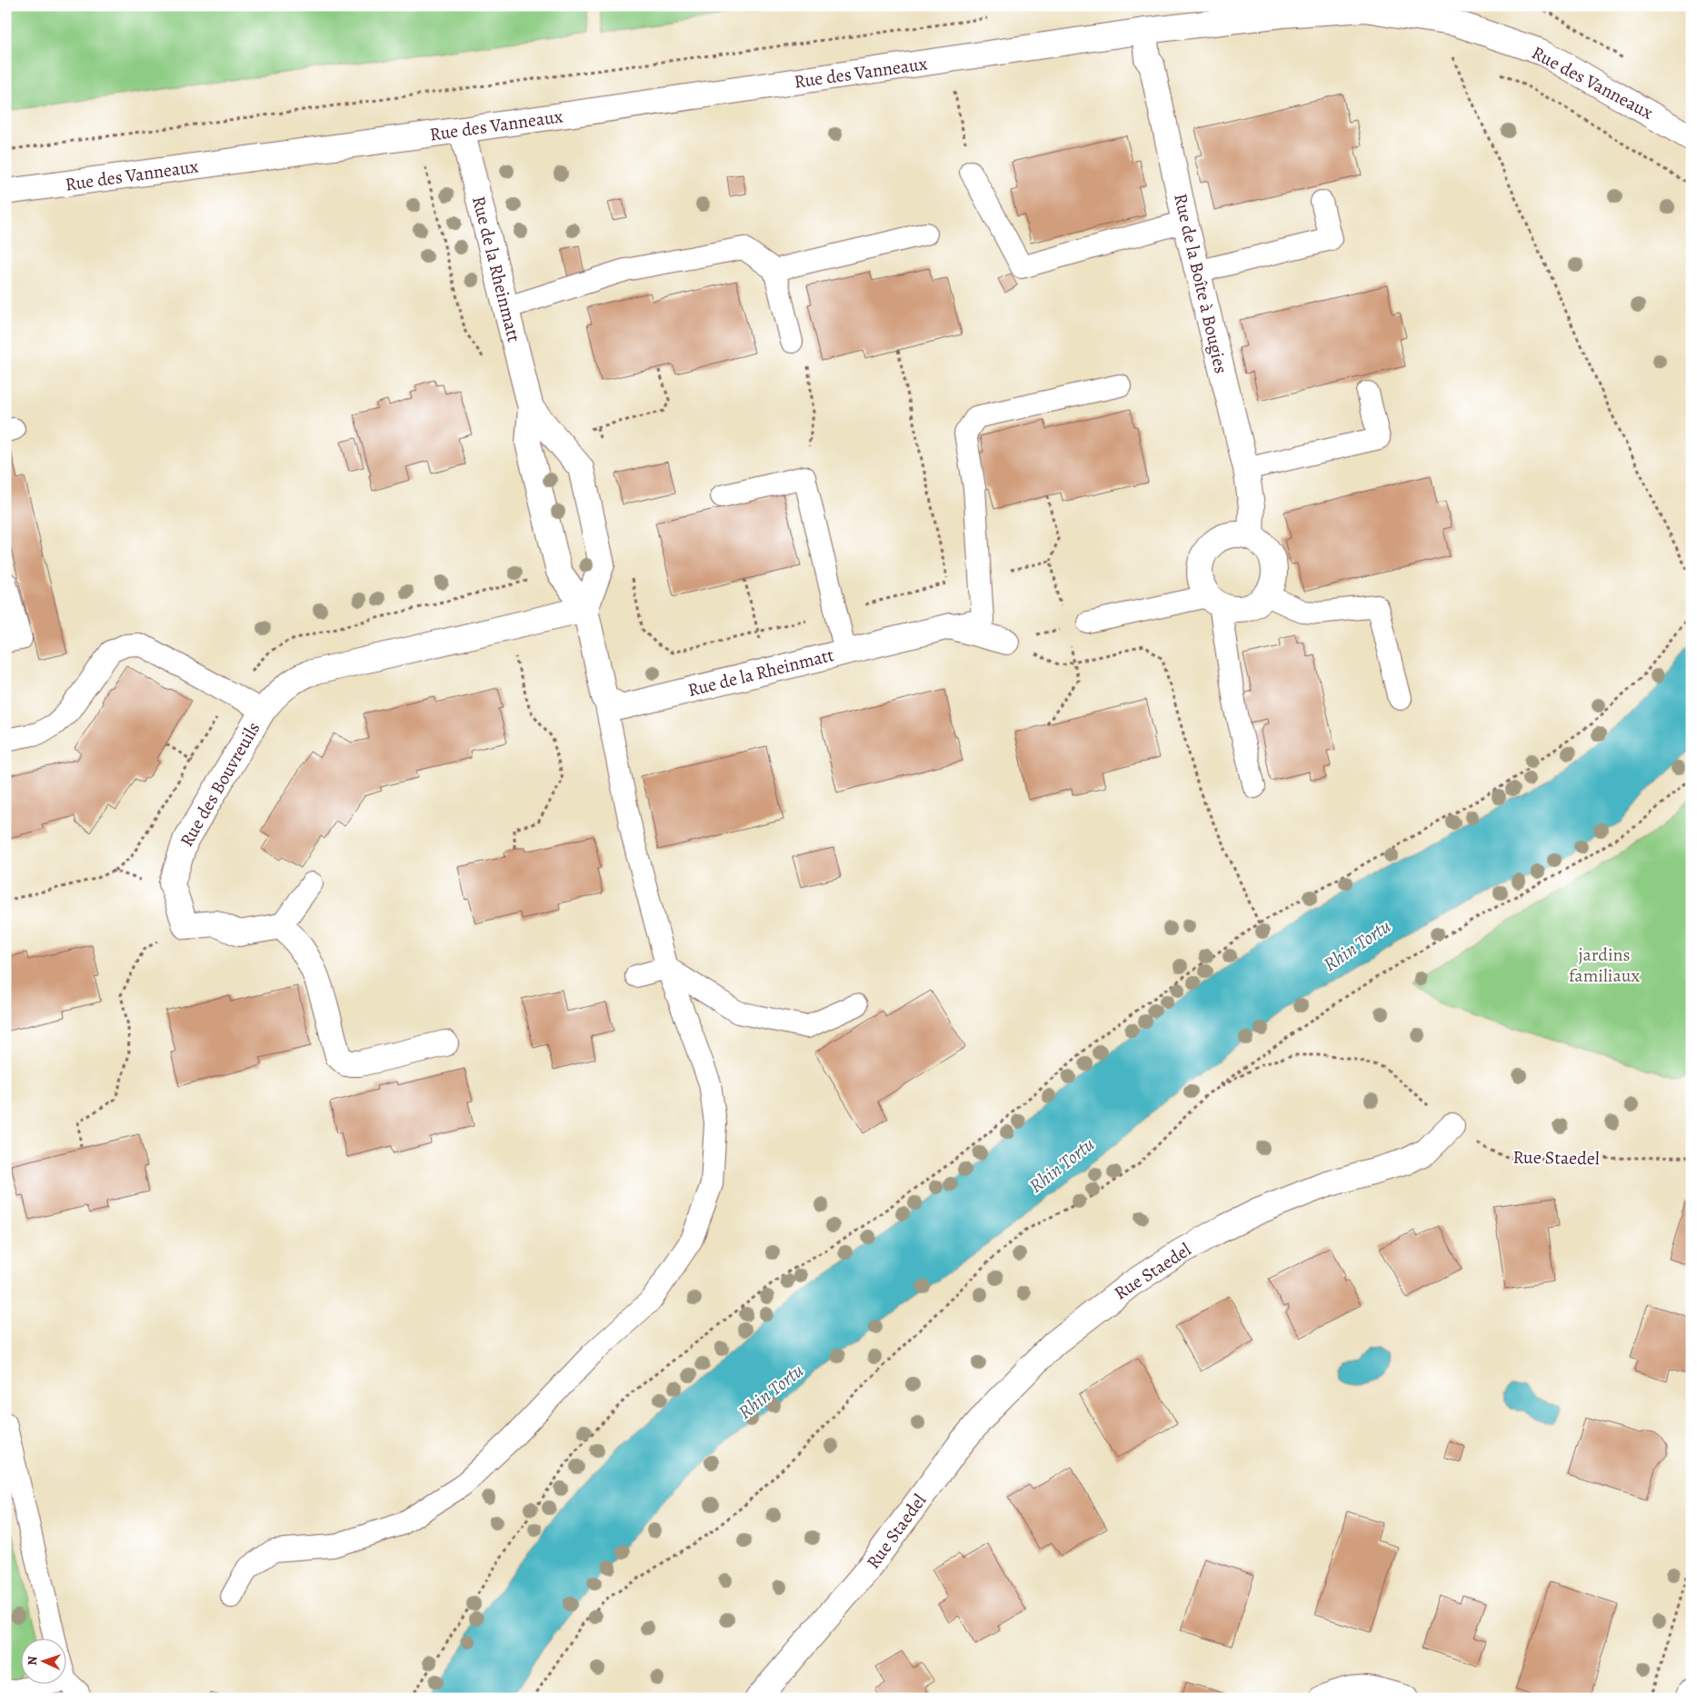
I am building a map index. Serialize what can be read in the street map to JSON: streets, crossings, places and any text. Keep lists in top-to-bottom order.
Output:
{
  "streets": {
    "street": [
      "Rue des Vanneaux",
      "Rue de la Rheinmatt",
      "Rue de la Boîte à Bougies",
      "Rue des Bouvreuils",
      "Rue Staedel"
    ]
  },
  "crossings": [
    ["Rue des Vanneaux", "Rue de la Rheinmatt"],
    ["Rue des Vanneaux", "Rue de la Boîte à Bougies"],
    ["Rue de la Rheinmatt", "Rue des Bouvreuils"]
  ],
  "water": ["Rhin Tortu"],
  "parks": ["jardins familiaux"],
  "north": "left"
}
